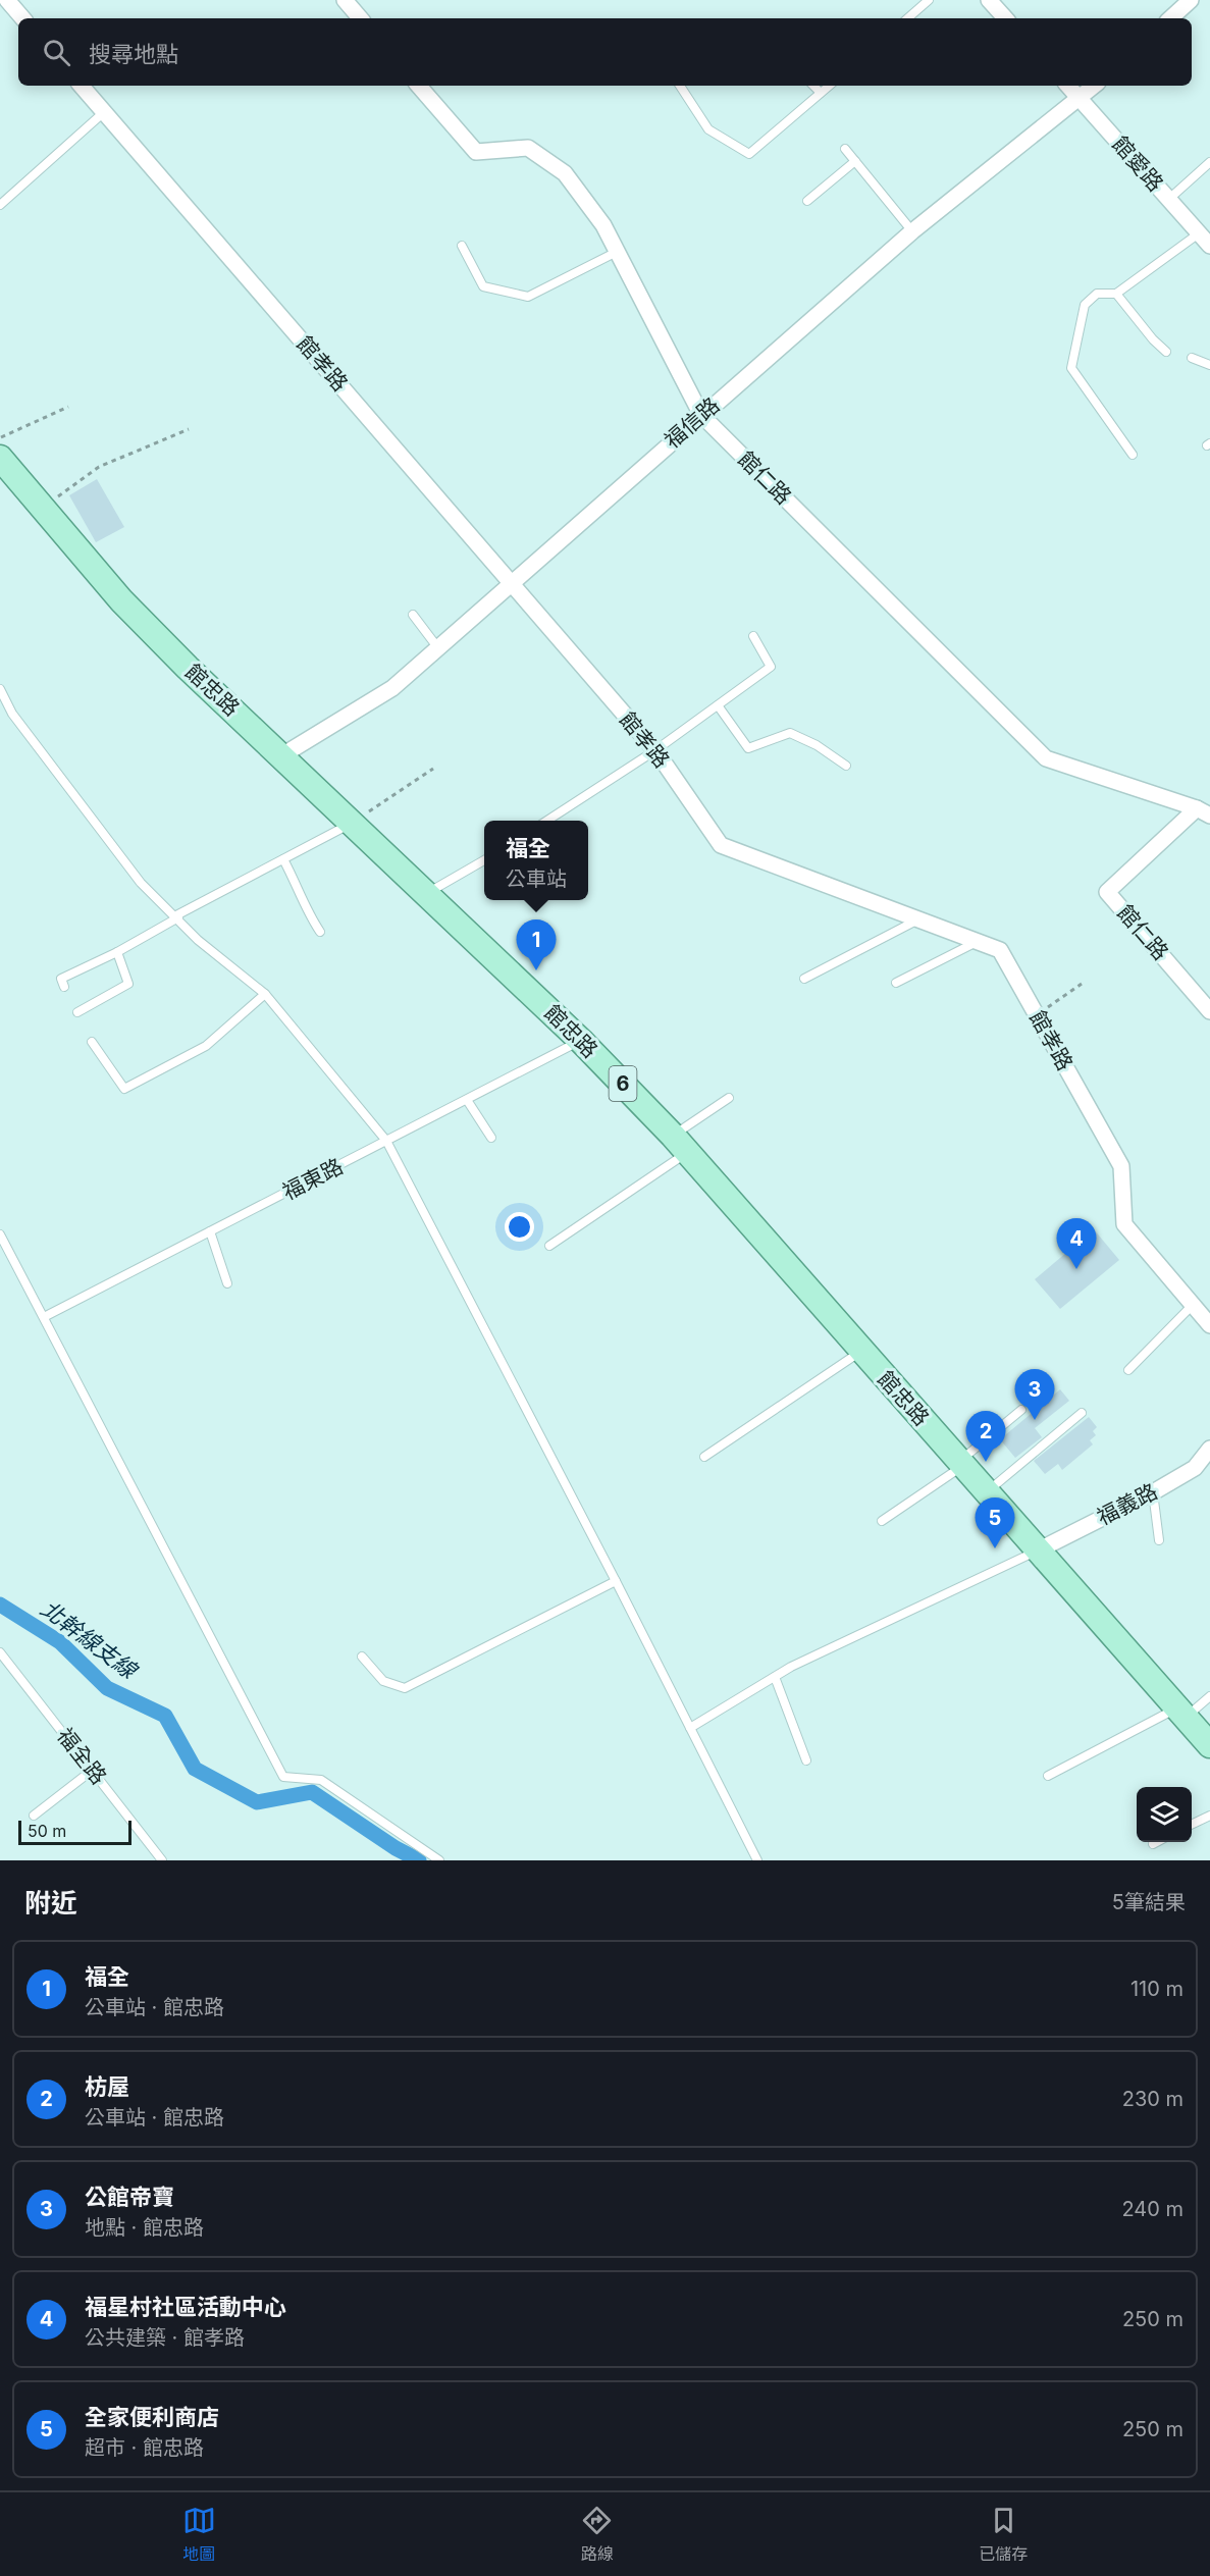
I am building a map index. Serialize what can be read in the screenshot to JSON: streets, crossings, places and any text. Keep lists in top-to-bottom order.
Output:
{
  "streets": {
    "main road": ["館忠路", "6"],
    "street": [
      "館愛路",
      "館孝路",
      "福信路",
      "館仁路",
      "福義路"
    ],
    "lane": ["福東路", "福全路"]
  },
  "crossings": [
    ["館愛路", "福信路"],
    ["館孝路", "福信路"],
    ["福信路", "館仁路"],
    ["福信路", "館忠路"],
    ["館忠路", "福東路"],
    ["館忠路", "福義路"]
  ],
  "water": ["北幹線支線"],
  "scale_bar": "50 m",
  "page": {
    "search": "搜尋地點",
    "popup": ["福全", "公車站"],
    "pins": [
      "1",
      "4",
      "3",
      "2",
      "5"
    ],
    "scale": "50 m",
    "heading": ["附近", "5筆結果"],
    "list": [
      {
        "mark": "1",
        "name": "福全",
        "note": "公車站 · 館忠路",
        "value": "110 m"
      },
      {
        "mark": "2",
        "name": "枋屋",
        "note": "公車站 · 館忠路",
        "value": "230 m"
      },
      {
        "mark": "3",
        "name": "公館帝寶",
        "note": "地點 · 館忠路",
        "value": "240 m"
      },
      {
        "mark": "4",
        "name": "福星村社區活動中心",
        "note": "公共建築 · 館孝路",
        "value": "250 m"
      },
      {
        "mark": "5",
        "name": "全家便利商店",
        "note": "超市 · 館忠路",
        "value": "250 m"
      }
    ],
    "nav": ["地圖", "路線", "已儲存"]
  }
}
